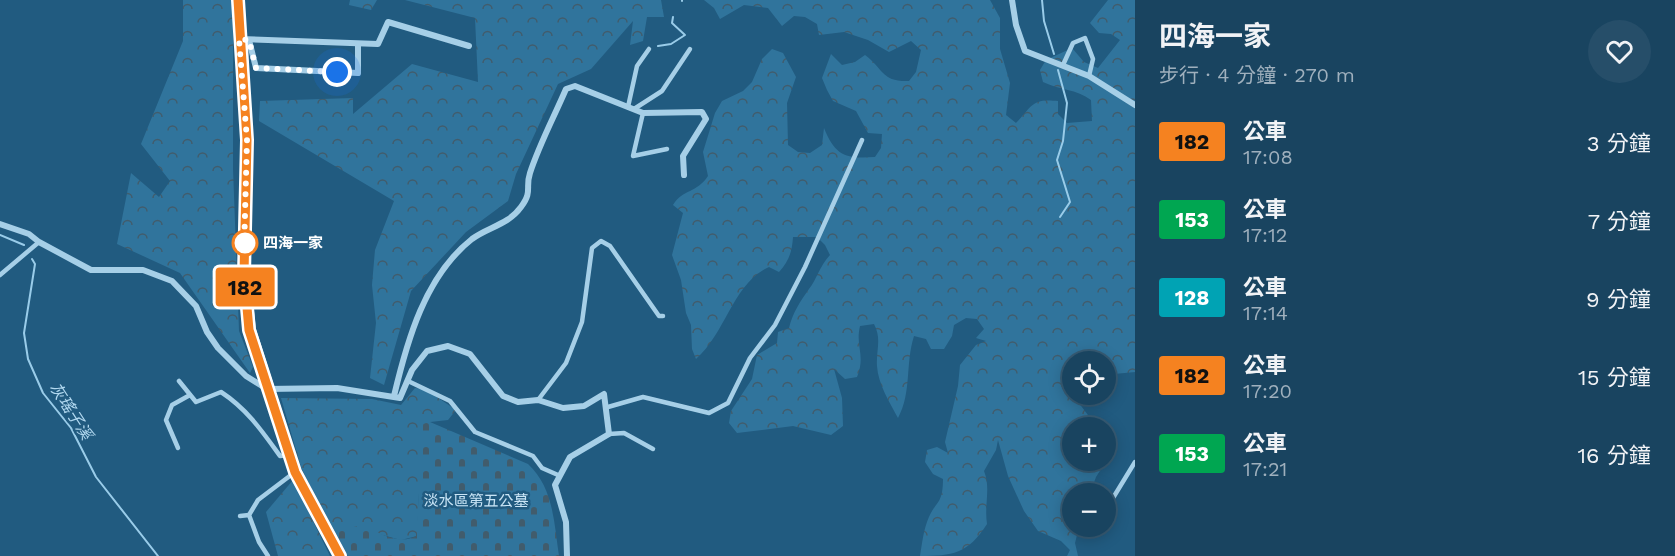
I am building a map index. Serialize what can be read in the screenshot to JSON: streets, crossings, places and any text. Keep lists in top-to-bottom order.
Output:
{
  "water": ["灰瑤子溪"],
  "parks": ["淡水區第五公墓"],
  "places": ["四海一家"],
  "lines": ["bus line 182"],
  "page": {
    "on_map": "182",
    "heading": ["四海一家", "步行 · 4 分鐘 · 270 m"],
    "list": [
      {
        "mark": "182",
        "name": "公車",
        "note": "17:08",
        "value": "3 分鐘"
      },
      {
        "mark": "153",
        "name": "公車",
        "note": "17:12",
        "value": "7 分鐘"
      },
      {
        "mark": "128",
        "name": "公車",
        "note": "17:14",
        "value": "9 分鐘"
      },
      {
        "mark": "182",
        "name": "公車",
        "note": "17:20",
        "value": "15 分鐘"
      },
      {
        "mark": "153",
        "name": "公車",
        "note": "17:21",
        "value": "16 分鐘"
      }
    ],
    "map_buttons": ["+", "−"]
  }
}
